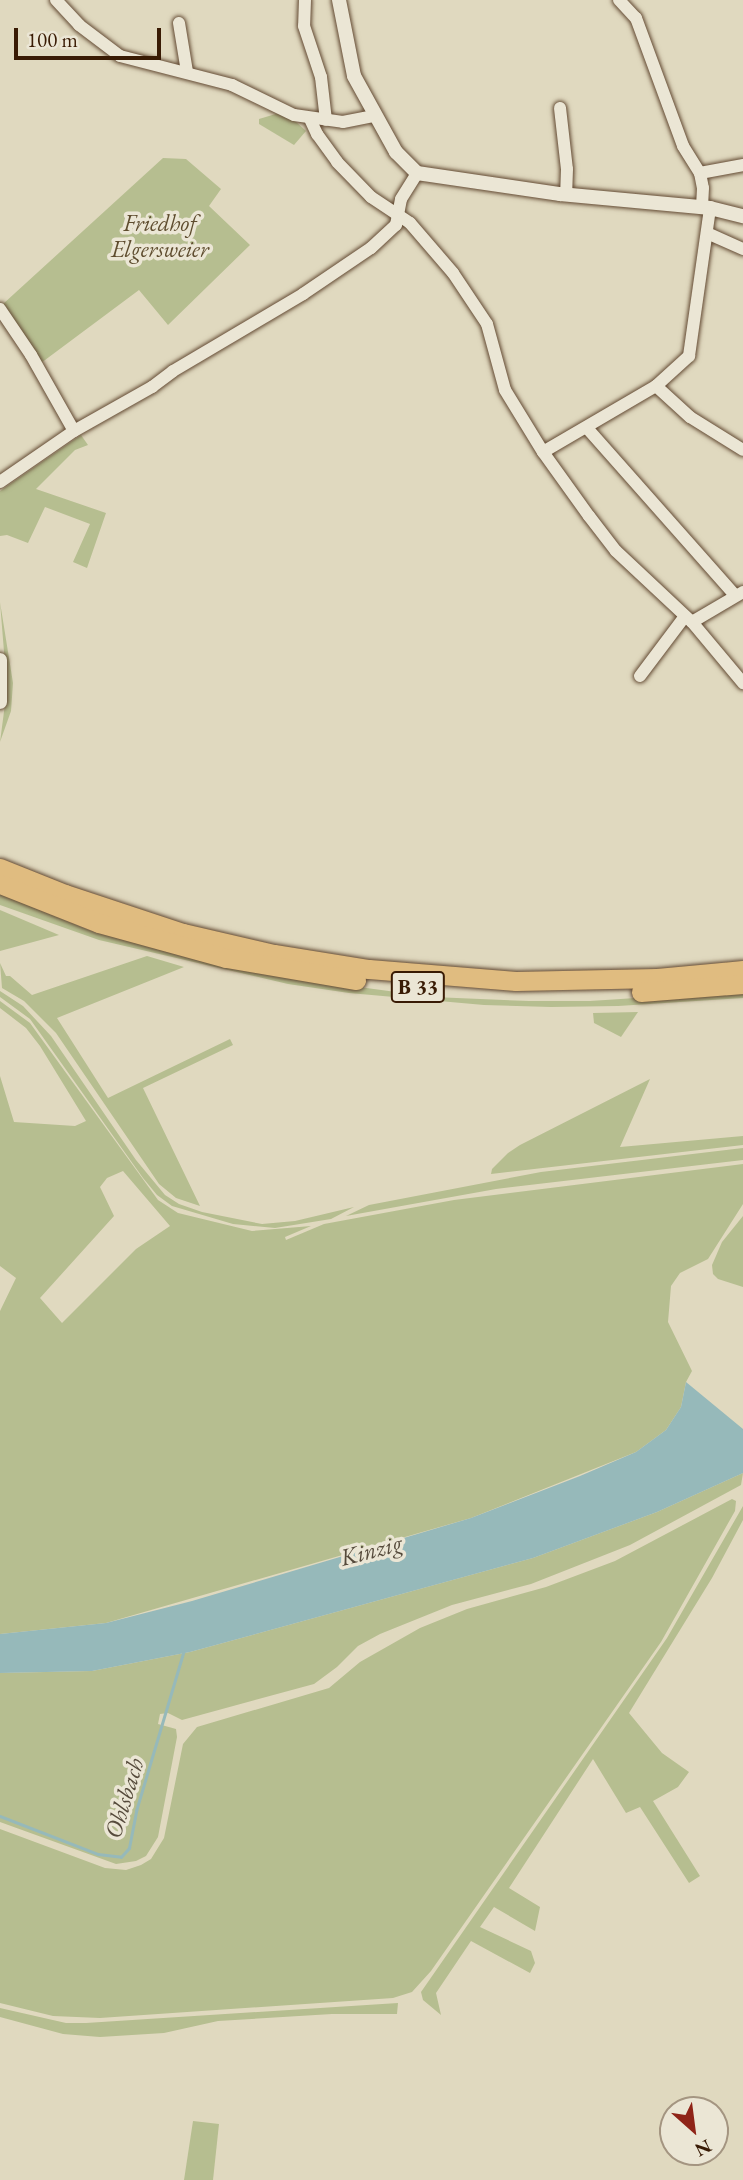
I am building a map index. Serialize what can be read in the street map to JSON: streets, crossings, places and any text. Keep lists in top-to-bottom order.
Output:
{
  "streets": {
    "highway": ["B 33"]
  },
  "water": ["Kinzig", "Ohlsbach"],
  "parks": ["Friedhof Elgersweier"],
  "scale_bar": "100 m",
  "north": "bottom right"
}
